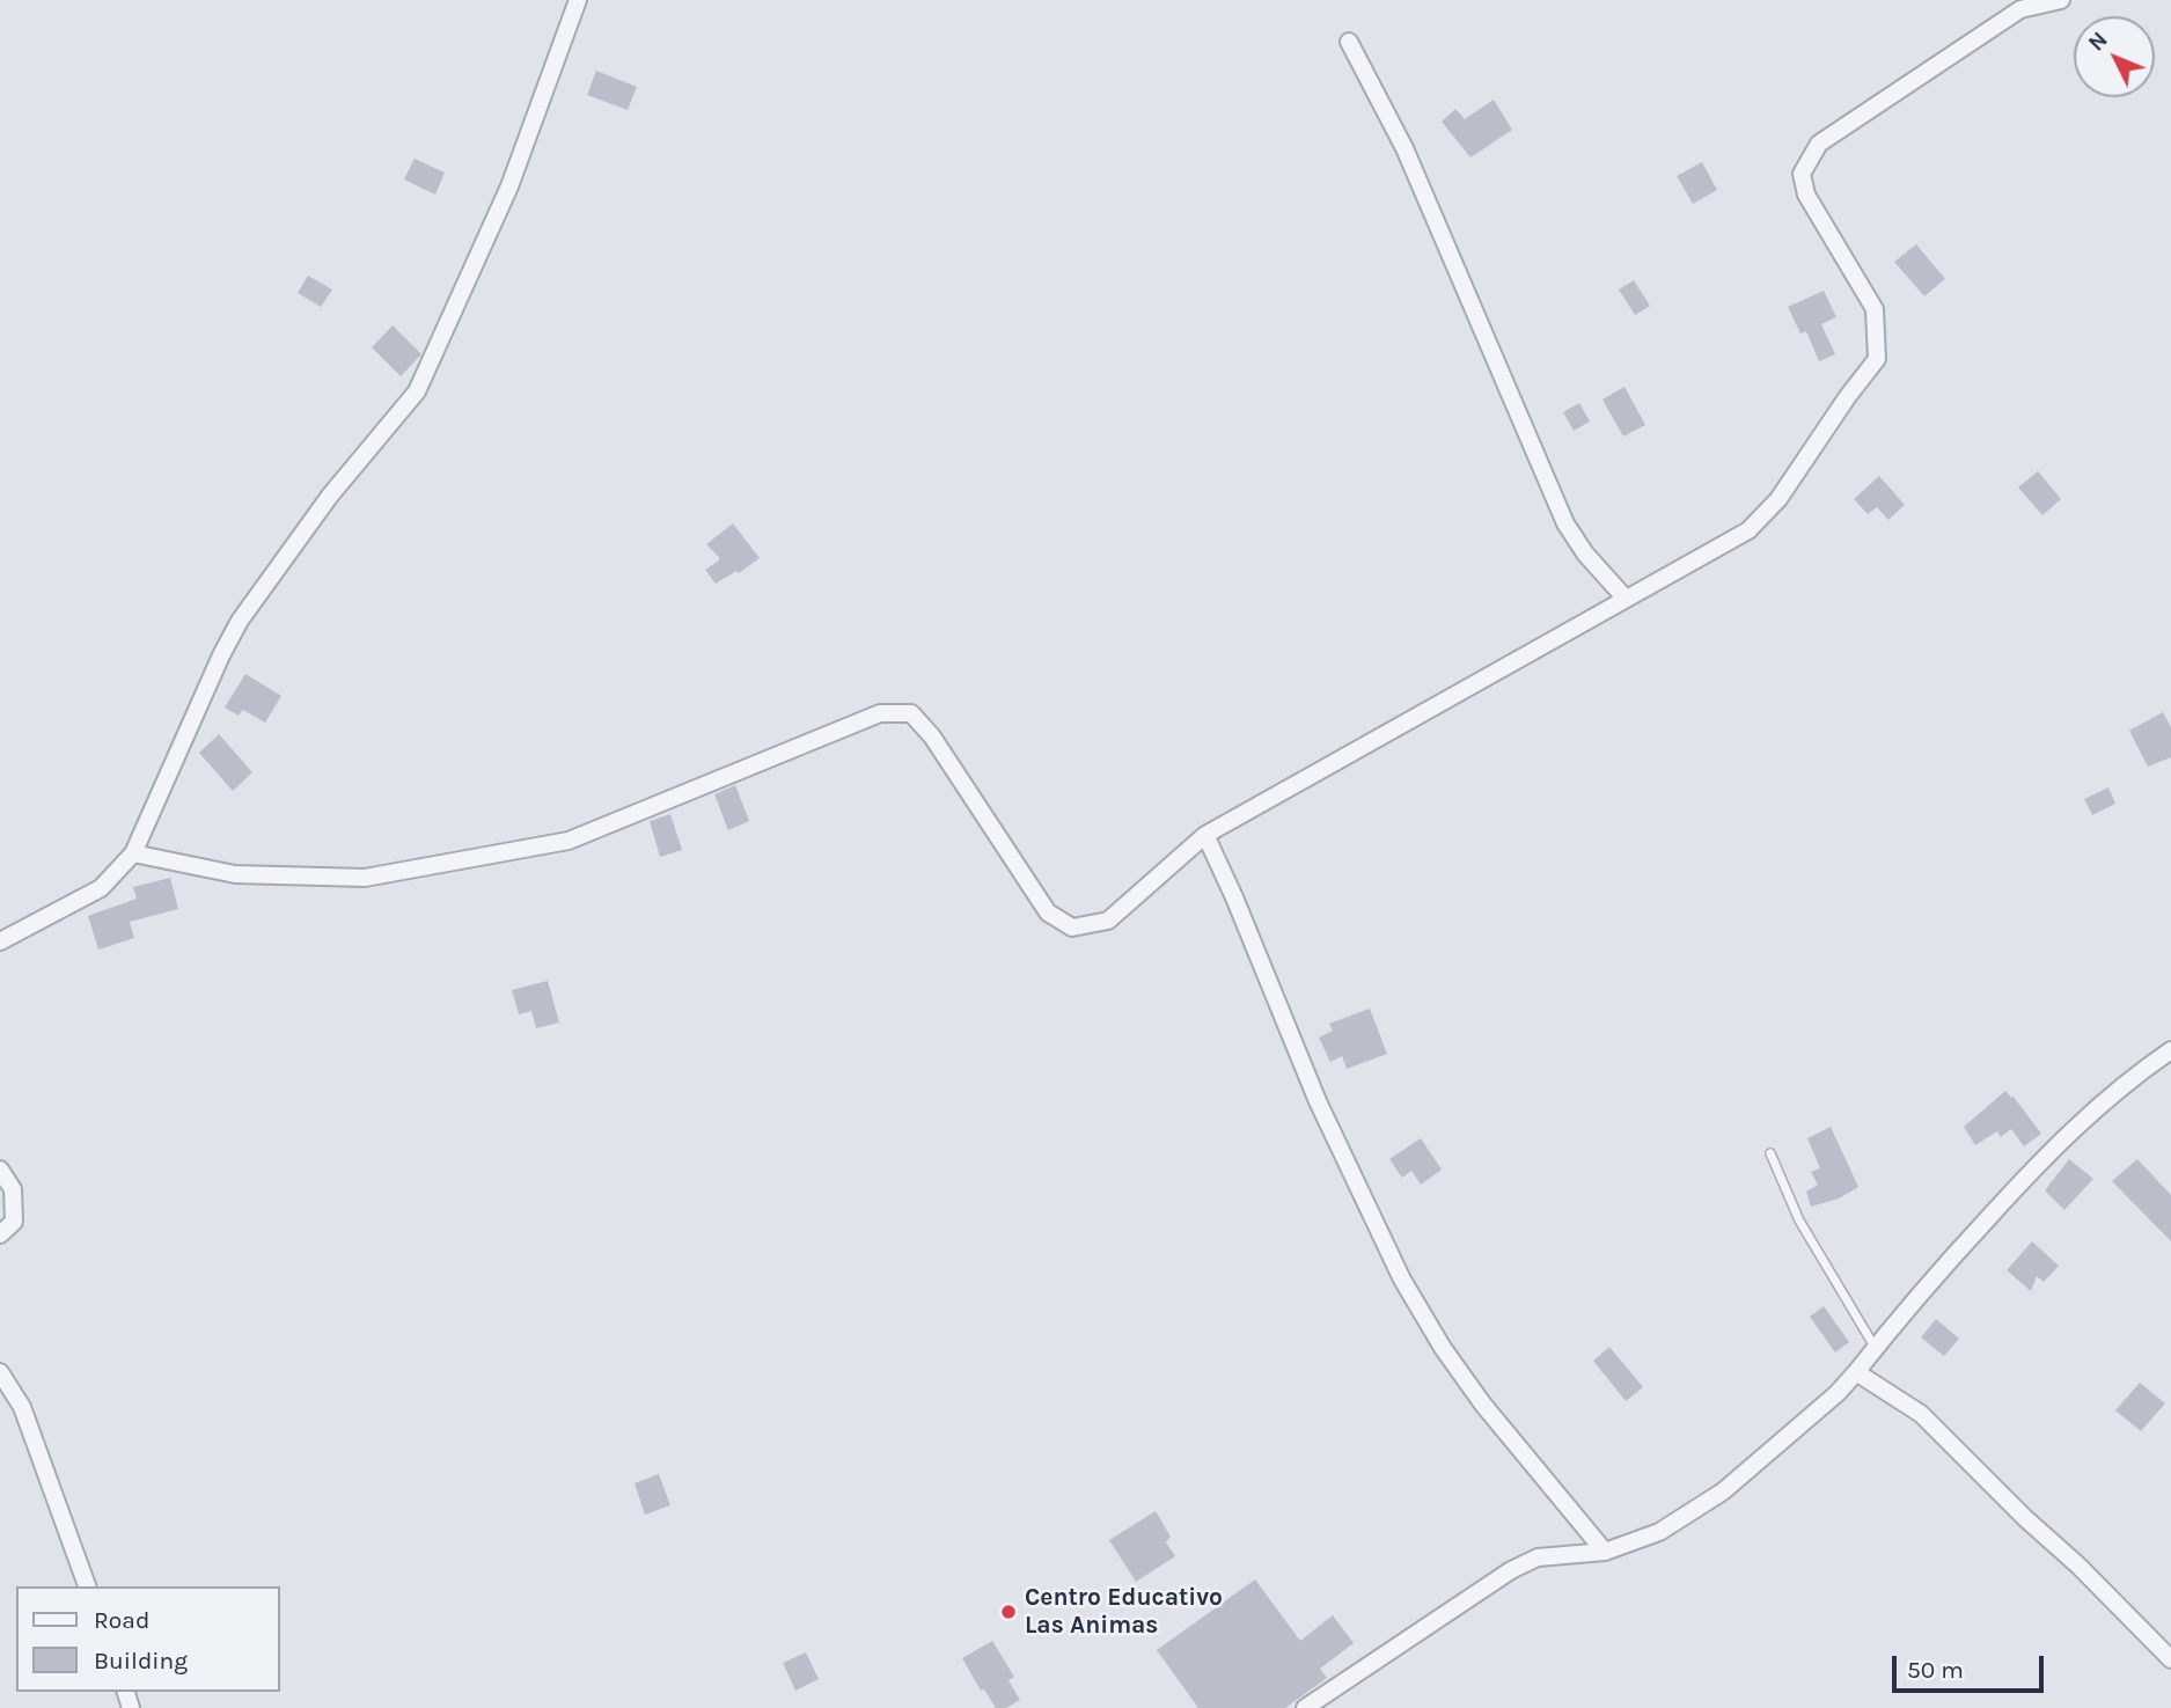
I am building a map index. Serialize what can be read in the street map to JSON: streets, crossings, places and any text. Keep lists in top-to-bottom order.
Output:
{
  "places": ["Centro Educativo Las Animas"],
  "legend": ["Road", "Building"],
  "scale_bar": "50 m",
  "north": "top left"
}
